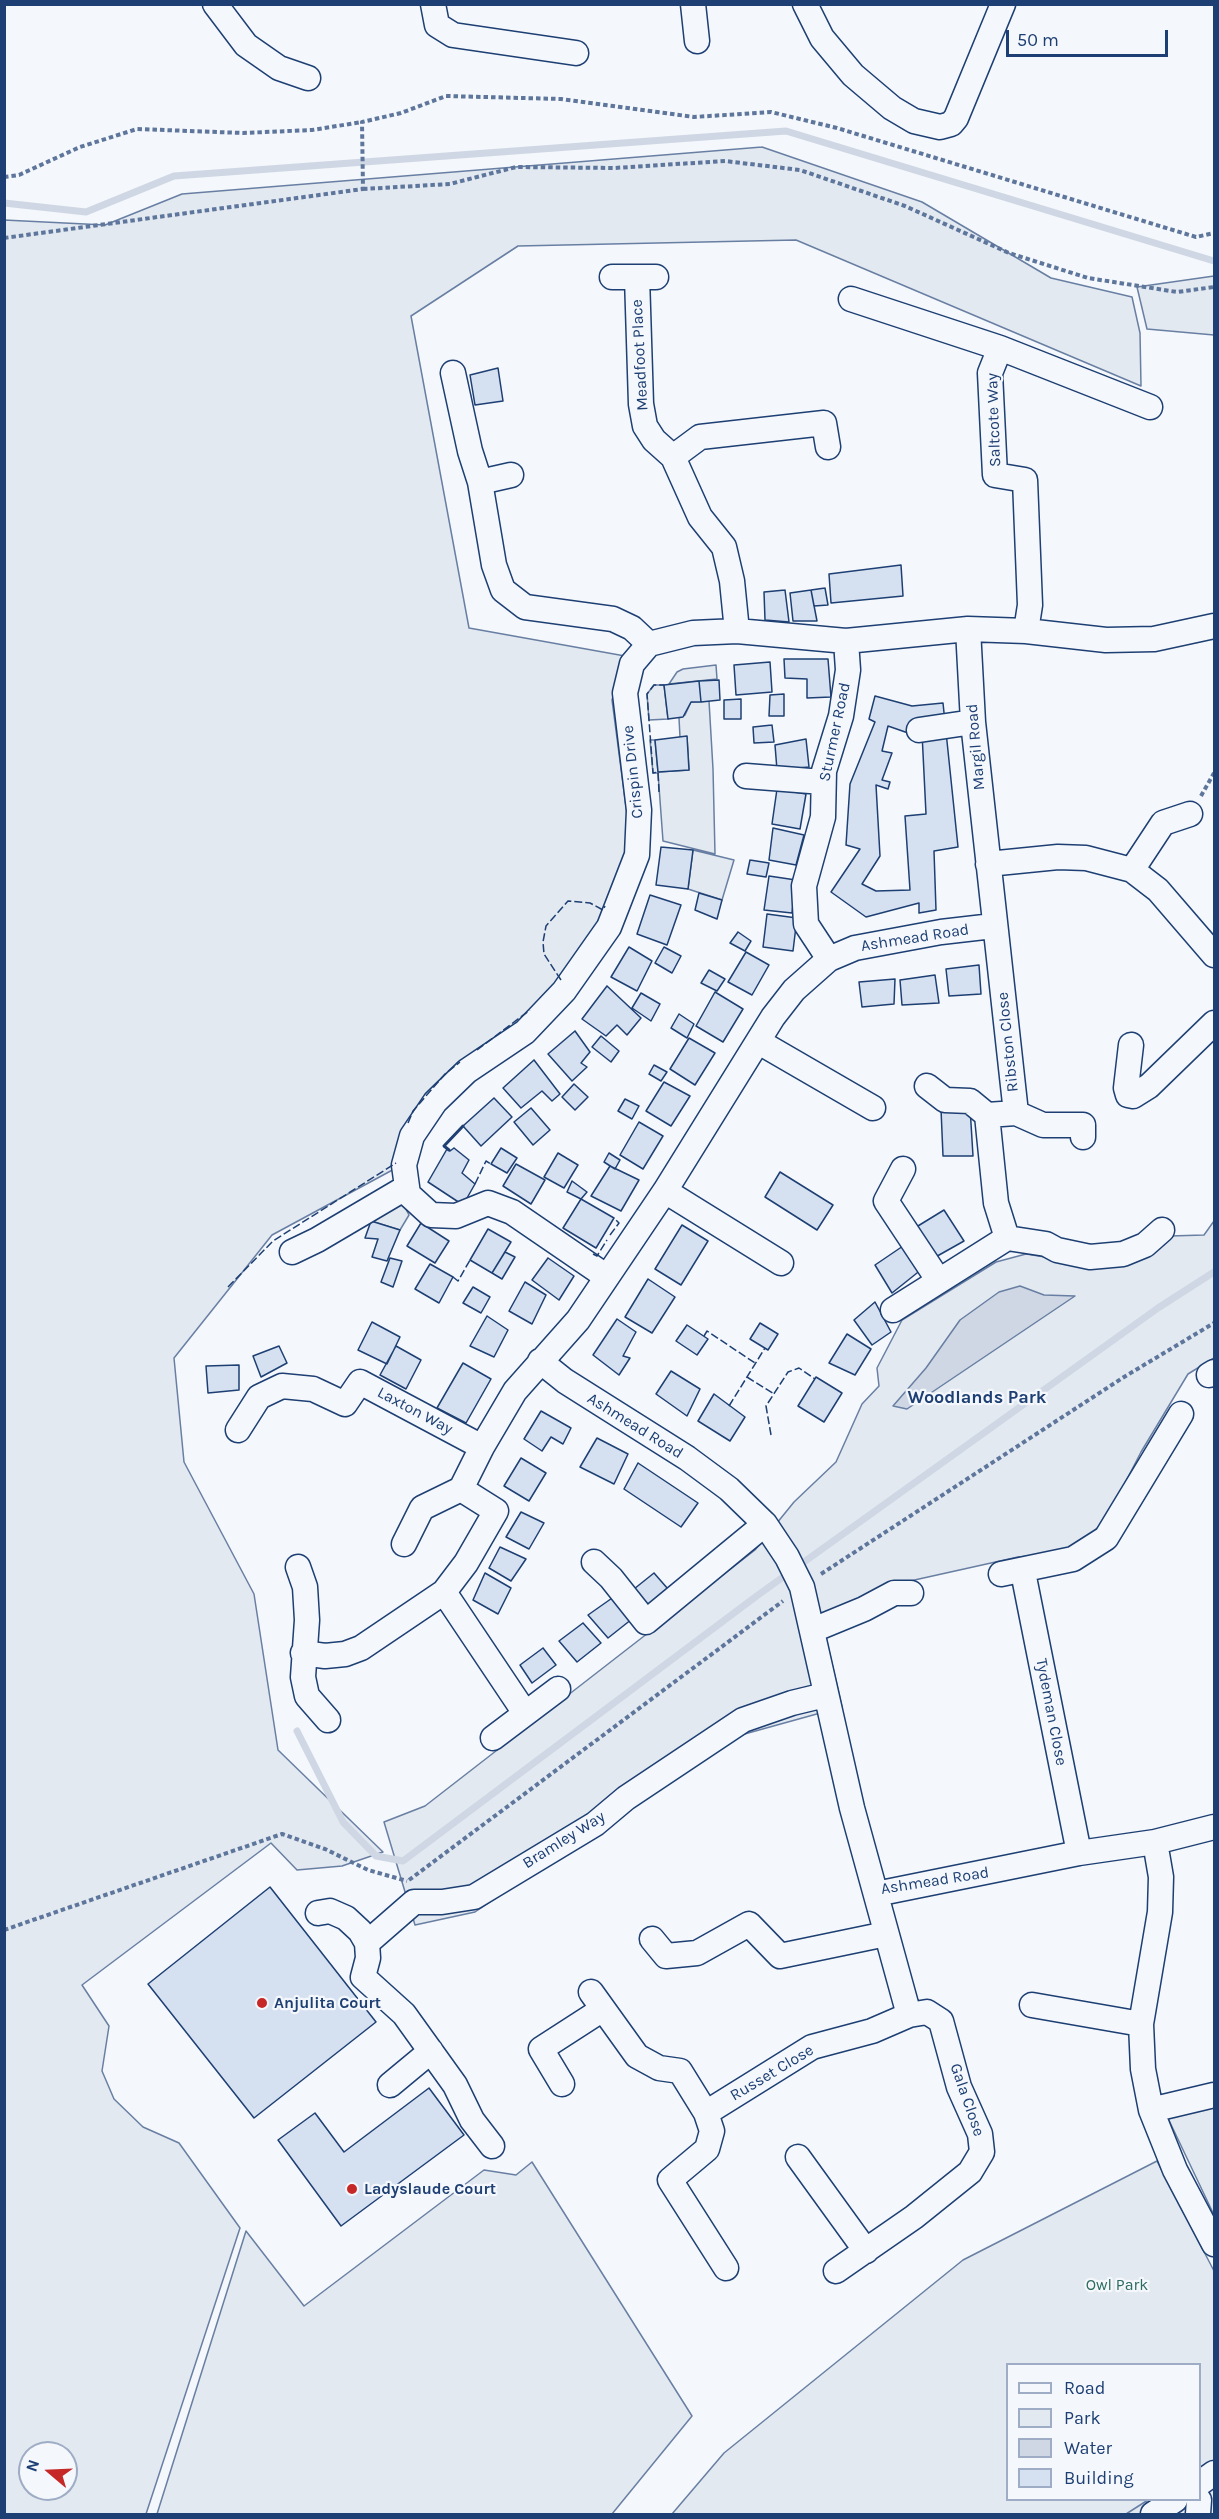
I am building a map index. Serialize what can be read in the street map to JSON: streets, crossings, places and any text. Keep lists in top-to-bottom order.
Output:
{
  "streets": {
    "street": [
      "Meadfoot Place",
      "Saltcote Way",
      "Sturmer Road",
      "Margil Road",
      "Crispin Drive",
      "Ashmead Road",
      "Ribston Close",
      "Laxton Way",
      "Tydeman Close",
      "Bramley Way",
      "Russet Close",
      "Gala Close"
    ]
  },
  "crossings": [
    ["Sturmer Road", "Ashmead Road"],
    ["Margil Road", "Ashmead Road"],
    ["Ashmead Road", "Ribston Close"],
    ["Ashmead Road", "Tydeman Close"],
    ["Ashmead Road", "Bramley Way"],
    ["Russet Close", "Gala Close"]
  ],
  "districts": ["Woodlands Park"],
  "parks": ["Owl Park"],
  "places": ["Anjulita Court", "Ladyslaude Court"],
  "legend": [
    "Road",
    "Park",
    "Water",
    "Building"
  ],
  "scale_bar": "50 m",
  "north": "left"
}
